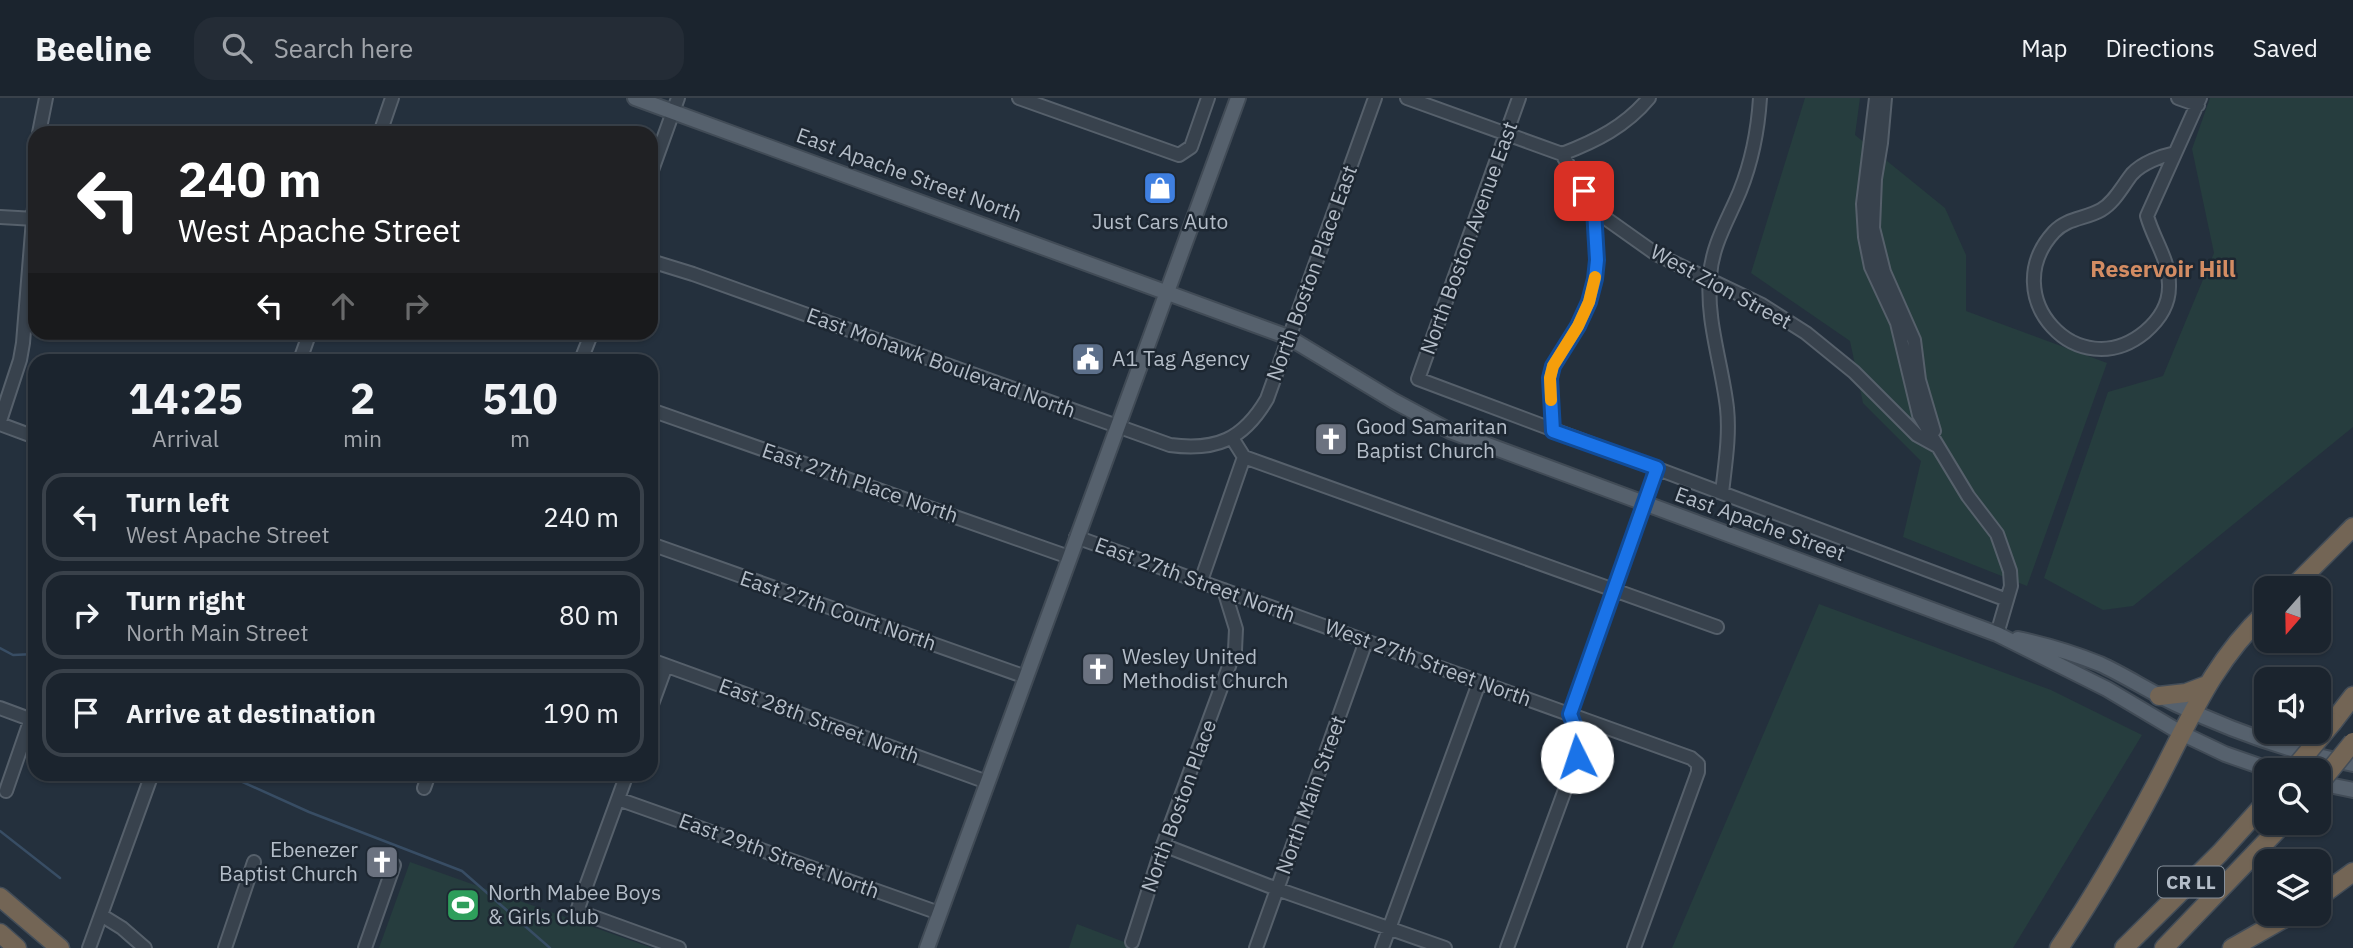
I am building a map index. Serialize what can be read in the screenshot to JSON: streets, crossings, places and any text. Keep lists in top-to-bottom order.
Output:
{
  "streets": {
    "highway": ["CR LL"],
    "main road": ["East Apache Street North", "East Apache Street"],
    "street": [
      "North Boston Avenue East",
      "North Boston Place East",
      "West Zion Street",
      "East Mohawk Boulevard North",
      "East 27th Place North",
      "East 27th Street North",
      "East 27th Court North",
      "West 27th Street North",
      "East 28th Street North",
      "North Main Street",
      "North Boston Place",
      "East 29th Street North"
    ]
  },
  "crossings": [
    ["East Apache Street North", "East Apache Street"],
    ["North Boston Place East", "East Mohawk Boulevard North"],
    ["North Boston Place East", "East Apache Street"],
    ["East 27th Street North", "West 27th Street North"],
    ["East 27th Street North", "North Boston Place"],
    ["West 27th Street North", "North Main Street"]
  ],
  "districts": ["Reservoir Hill"],
  "places": {
    "shop": ["Just Cars Auto"],
    "public building": ["A1 Tag Agency"],
    "church": ["Good Samaritan Baptist Church", "Wesley United Methodist Church", "Ebenezer Baptist Church"],
    "sports": ["North Mabee Boys & Girls Club"]
  },
  "north": "bottom",
  "page": {
    "header": "Beeline",
    "search": "Search here",
    "nav": ["Map", "Directions", "Saved"],
    "turn": ["240 m", "West Apache Street"],
    "eta": [
      "14:25",
      "Arrival",
      "2",
      "min",
      "510",
      "m"
    ],
    "list": [
      {
        "name": "Turn left",
        "note": "West Apache Street",
        "value": "240 m"
      },
      {
        "name": "Turn right",
        "note": "North Main Street",
        "value": "80 m"
      },
      {
        "name": "Arrive at destination",
        "value": "190 m"
      }
    ]
  }
}
